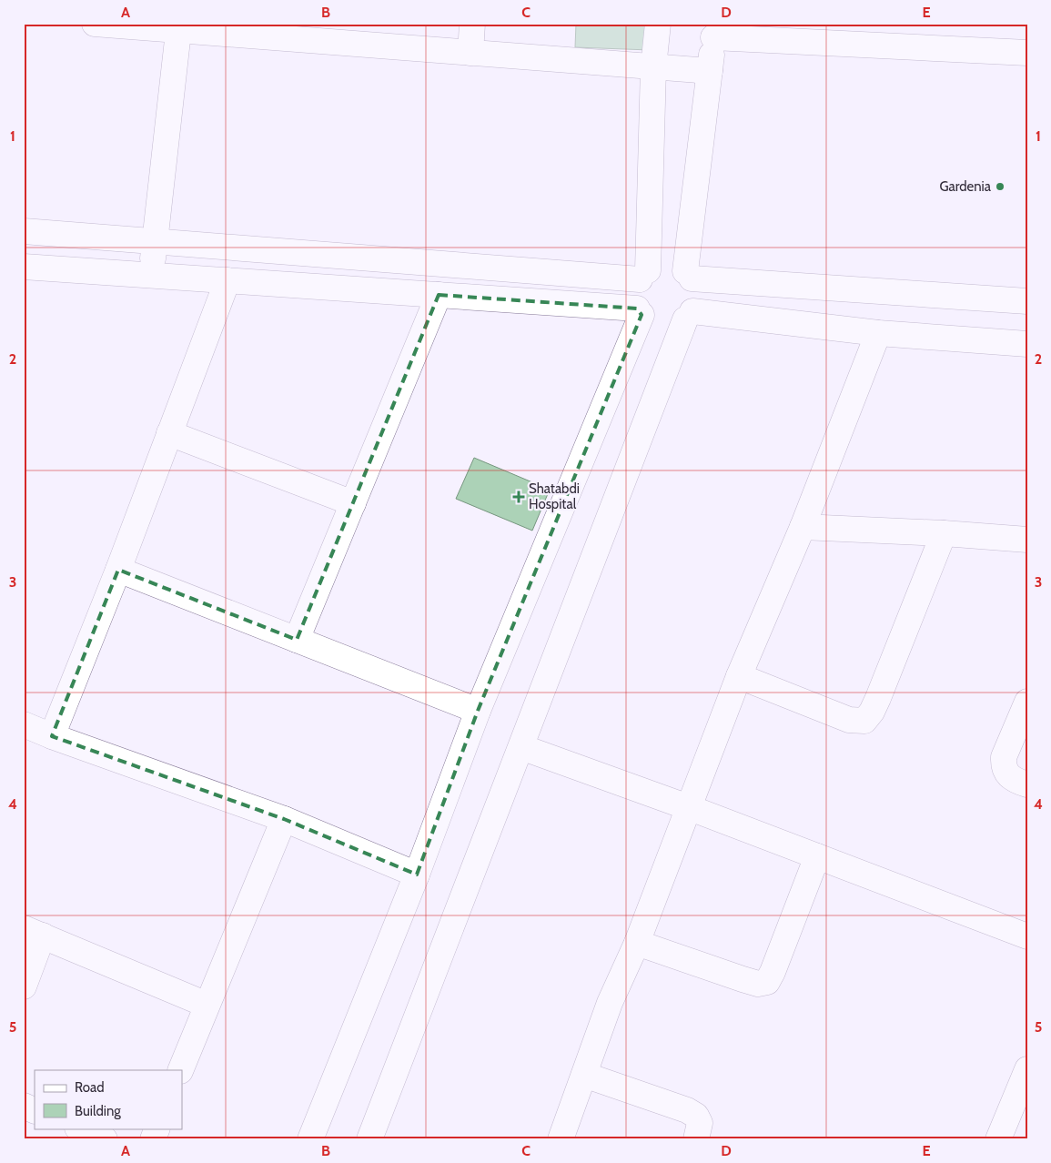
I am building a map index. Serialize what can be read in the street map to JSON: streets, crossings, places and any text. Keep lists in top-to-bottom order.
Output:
{
  "places": {
    "other": ["Gardenia"],
    "health": ["Shatabdi Hospital"]
  },
  "legend": ["Road", "Building"],
  "grid": {
    "columns": [
      "A",
      "B",
      "C",
      "D",
      "E"
    ],
    "rows": [
      "1",
      "2",
      "3",
      "4",
      "5"
    ]
  }
}
